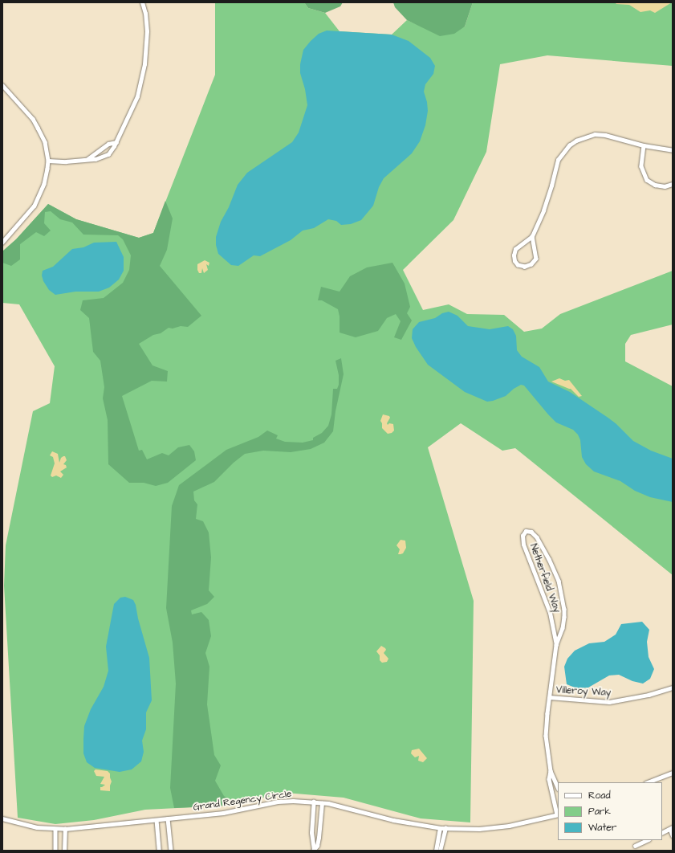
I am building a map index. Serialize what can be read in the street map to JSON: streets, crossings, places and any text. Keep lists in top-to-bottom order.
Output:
{
  "streets": {
    "street": ["Netherfield Way", "Villeroy Way", "Grand Regency Circle"]
  },
  "crossings": [
    ["Netherfield Way", "Villeroy Way"],
    ["Netherfield Way", "Grand Regency Circle"]
  ],
  "legend": ["Road", "Park", "Water"]
}
